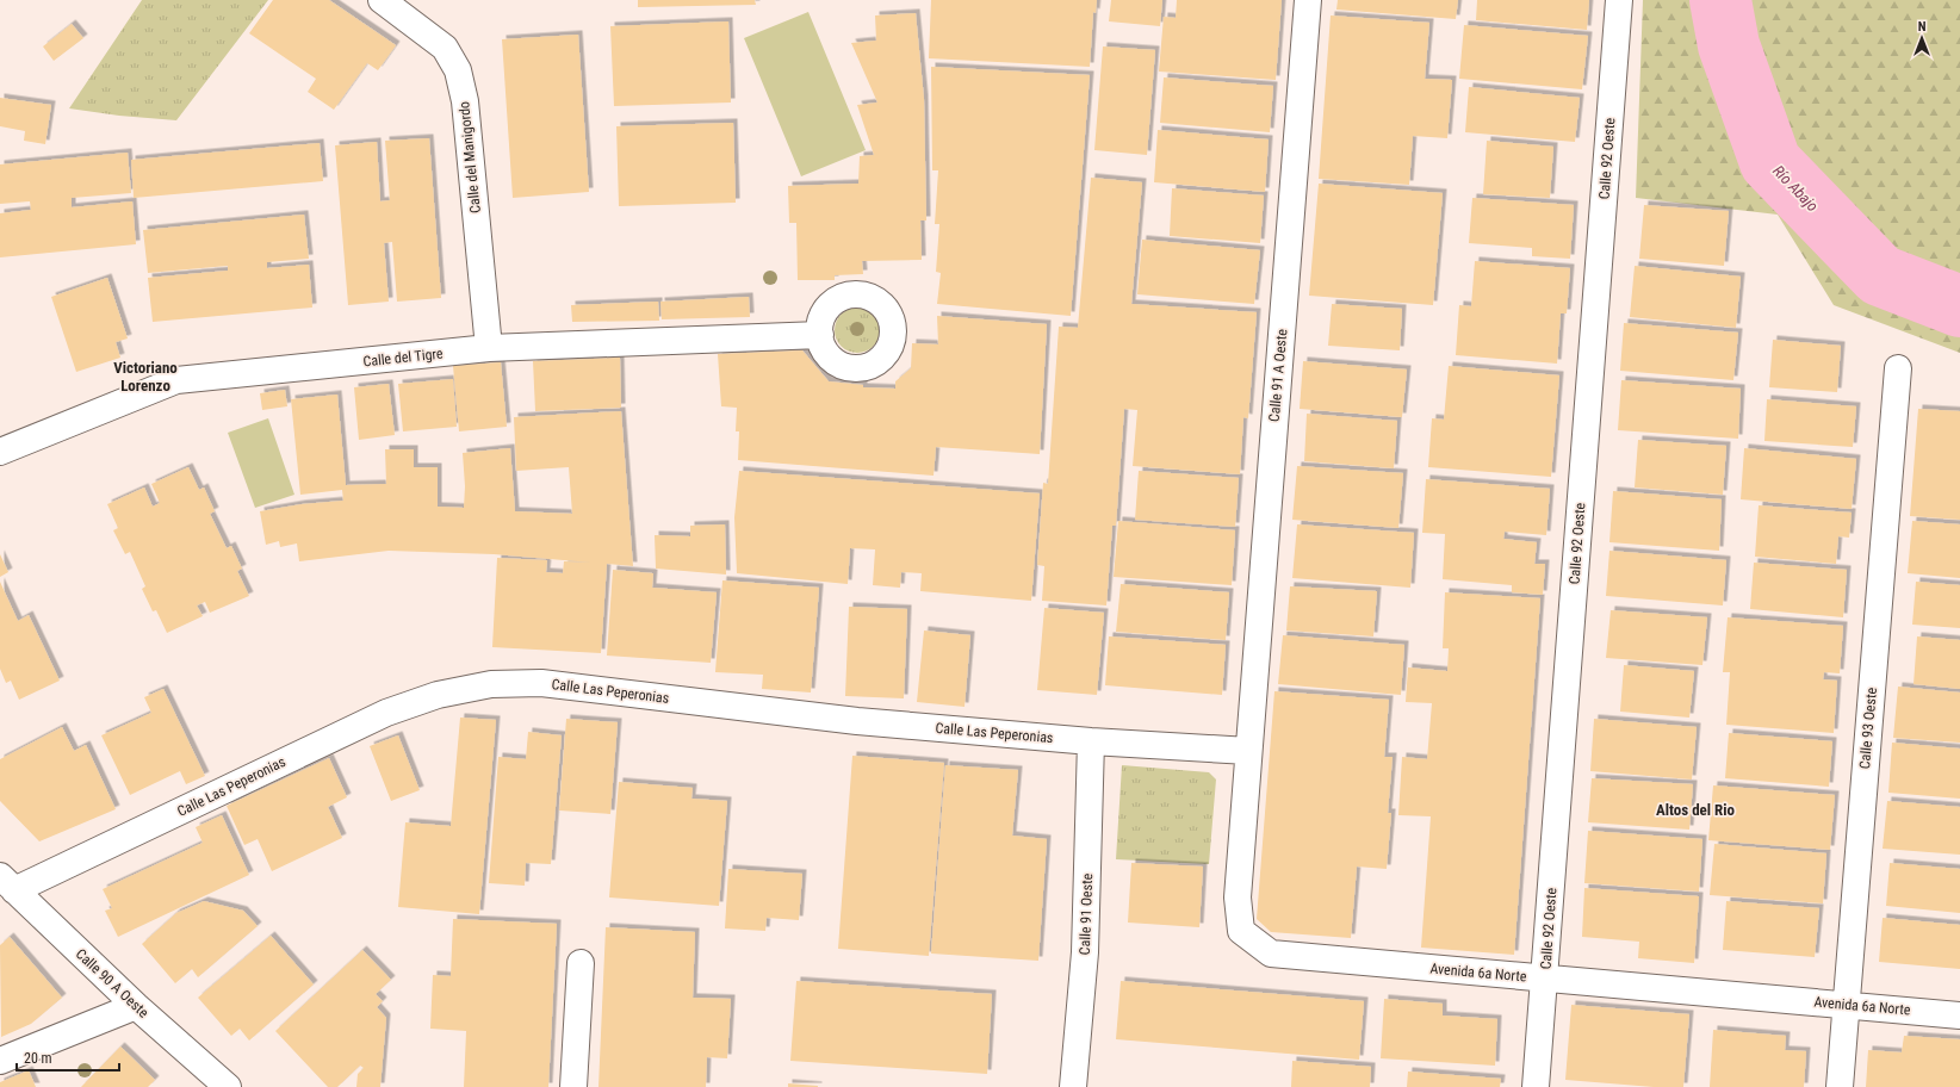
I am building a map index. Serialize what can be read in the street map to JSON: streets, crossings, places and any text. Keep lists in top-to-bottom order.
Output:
{
  "streets": {
    "street": [
      "Calle del Manigordo",
      "Calle 92 Oeste",
      "Calle del Tigre",
      "Calle 91 A Oeste",
      "Calle Las Peperonias",
      "Calle 93 Oeste",
      "Calle 91 Oeste",
      "Avenida 6a Norte",
      "Calle 90 A Oeste"
    ]
  },
  "crossings": [
    ["Calle del Manigordo", "Calle del Tigre"],
    ["Calle 92 Oeste", "Avenida 6a Norte"],
    ["Calle 91 A Oeste", "Calle Las Peperonias"],
    ["Calle 91 A Oeste", "Avenida 6a Norte"],
    ["Calle Las Peperonias", "Calle 91 Oeste"],
    ["Calle Las Peperonias", "Avenida 6a Norte"],
    ["Calle Las Peperonias", "Calle 90 A Oeste"],
    ["Calle 93 Oeste", "Avenida 6a Norte"]
  ],
  "districts": ["Victoriano Lorenzo", "Altos del Rio"],
  "water": ["Río Abajo"],
  "scale_bar": "20 m",
  "north": "top"
}
